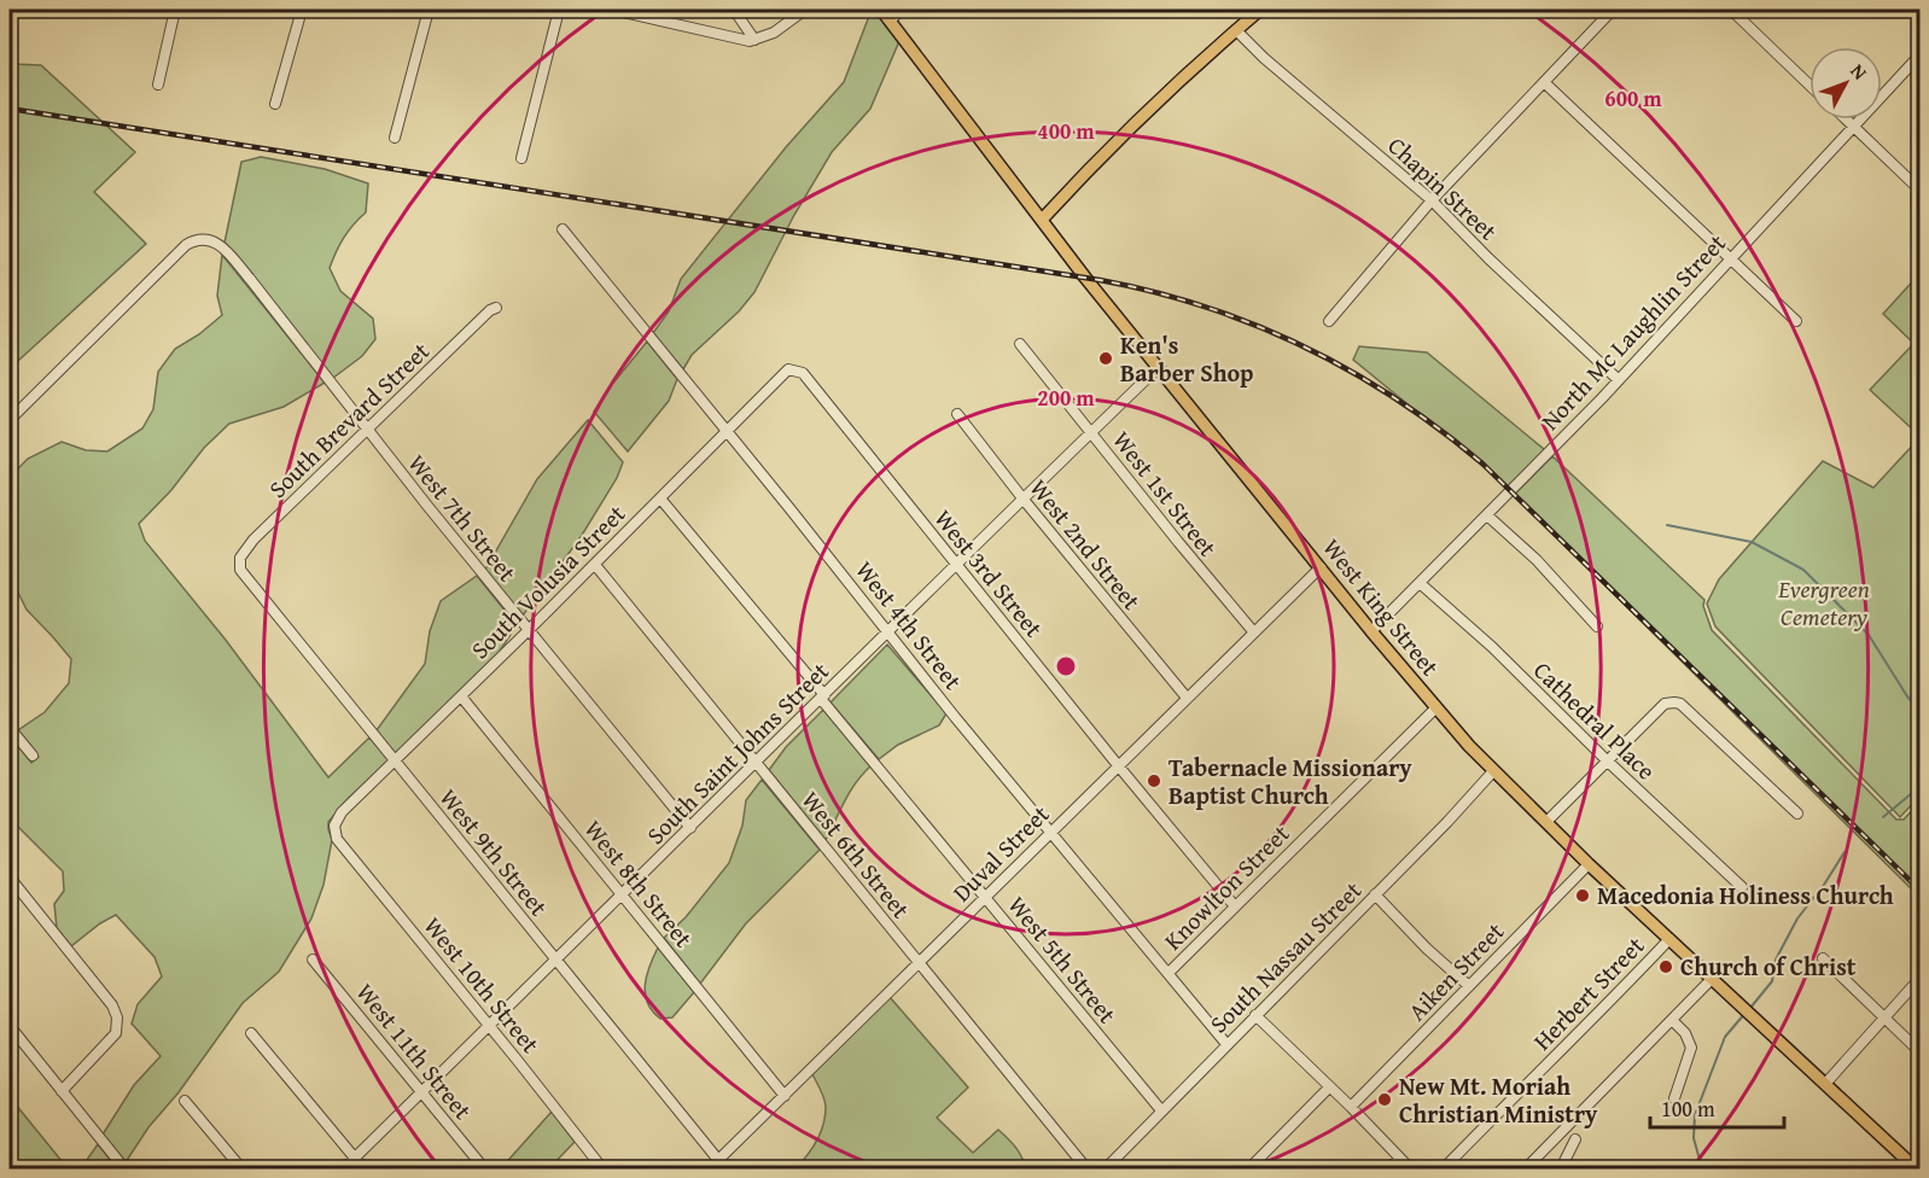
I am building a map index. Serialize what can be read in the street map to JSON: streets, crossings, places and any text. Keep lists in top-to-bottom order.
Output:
{
  "streets": {
    "main road": ["West King Street"],
    "street": [
      "Chapin Street",
      "North Mc Laughlin Street",
      "South Brevard Street",
      "West 1st Street",
      "West 7th Street",
      "West 2nd Street",
      "West 3rd Street",
      "South Volusia Street",
      "West 4th Street",
      "Cathedral Place",
      "South Saint Johns Street",
      "West 9th Street",
      "Duval Street",
      "West 6th Street",
      "West 8th Street",
      "Knowlton Street",
      "South Nassau Street",
      "West 5th Street",
      "Aiken Street",
      "West 10th Street",
      "Herbert Street",
      "West 11th Street"
    ]
  },
  "crossings": [
    ["Chapin Street", "North Mc Laughlin Street"],
    ["North Mc Laughlin Street", "West King Street"],
    ["North Mc Laughlin Street", "Cathedral Place"],
    ["South Brevard Street", "West 7th Street"],
    ["South Brevard Street", "West 9th Street"],
    ["West 1st Street", "South Saint Johns Street"],
    ["West 1st Street", "Duval Street"],
    ["West 7th Street", "South Volusia Street"],
    ["West 7th Street", "South Saint Johns Street"],
    ["West 2nd Street", "South Saint Johns Street"],
    ["West 2nd Street", "Duval Street"],
    ["West 3rd Street", "South Volusia Street"],
    ["West 3rd Street", "South Saint Johns Street"],
    ["West 3rd Street", "Duval Street"],
    ["West 3rd Street", "Knowlton Street"],
    ["South Volusia Street", "West 4th Street"],
    ["South Volusia Street", "West 9th Street"],
    ["South Volusia Street", "West 6th Street"],
    ["South Volusia Street", "West 8th Street"],
    ["South Volusia Street", "West 5th Street"],
    ["South Volusia Street", "West 10th Street"],
    ["West King Street", "South Saint Johns Street"],
    ["West King Street", "Duval Street"],
    ["West King Street", "Knowlton Street"],
    ["West King Street", "South Nassau Street"],
    ["West King Street", "Aiken Street"],
    ["West King Street", "Herbert Street"],
    ["West 4th Street", "South Saint Johns Street"],
    ["West 4th Street", "Duval Street"],
    ["West 4th Street", "Knowlton Street"],
    ["West 4th Street", "South Nassau Street"],
    ["South Saint Johns Street", "West 9th Street"],
    ["South Saint Johns Street", "West 6th Street"],
    ["South Saint Johns Street", "West 8th Street"],
    ["South Saint Johns Street", "West 5th Street"],
    ["South Saint Johns Street", "West 10th Street"],
    ["South Saint Johns Street", "West 11th Street"],
    ["West 9th Street", "Duval Street"],
    ["Duval Street", "West 6th Street"],
    ["Duval Street", "West 8th Street"],
    ["Duval Street", "West 5th Street"],
    ["South Nassau Street", "West 5th Street"]
  ],
  "parks": ["Evergreen Cemetery"],
  "places": [
    "Ken's Barber Shop",
    "Tabernacle Missionary Baptist Church",
    "Macedonia Holiness Church",
    "Church of Christ",
    "New Mt. Moriah Christian Ministry"
  ],
  "scale_bar": "100 m",
  "north": "top right",
  "rings": ["600 m", "400 m", "200 m"]
}
